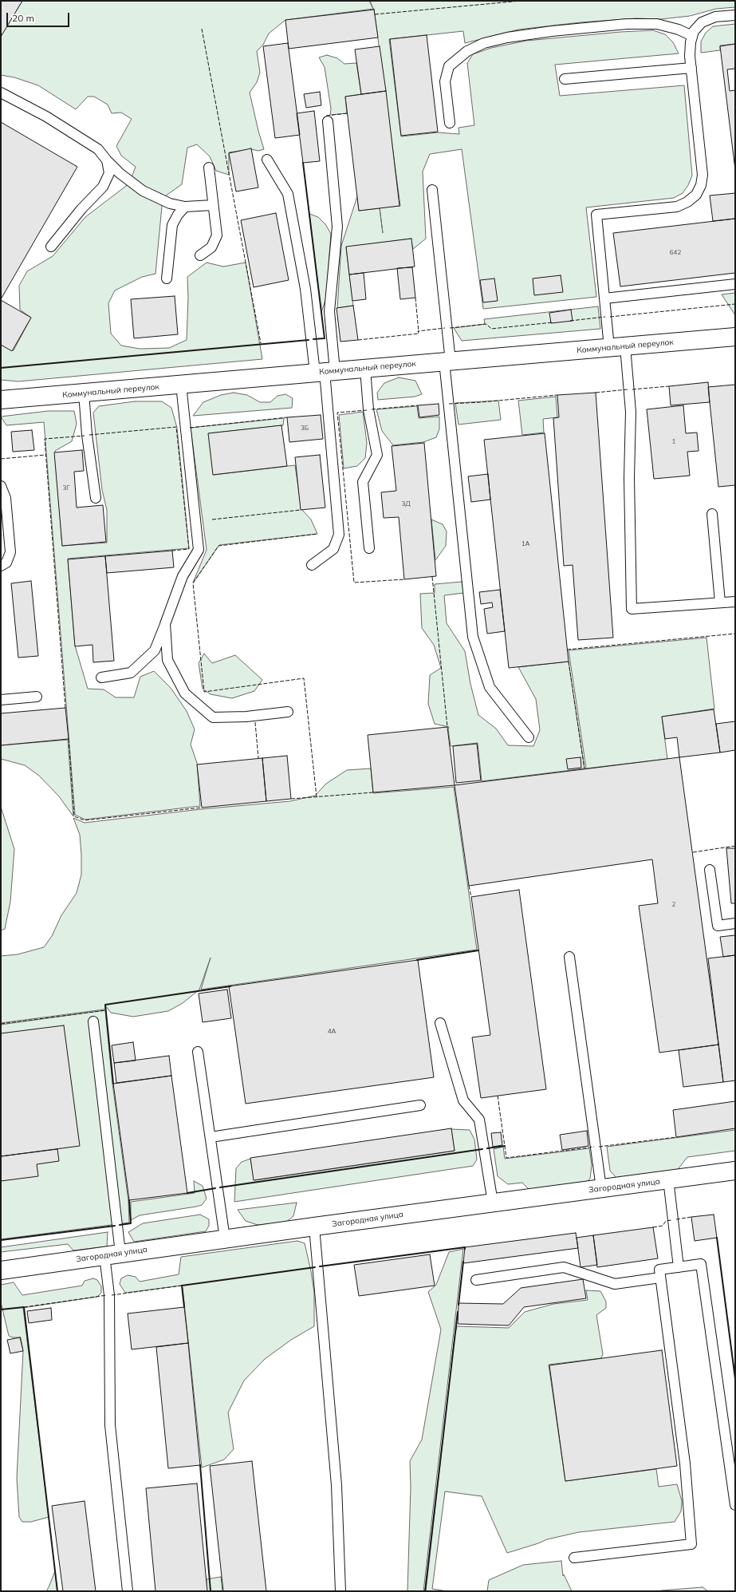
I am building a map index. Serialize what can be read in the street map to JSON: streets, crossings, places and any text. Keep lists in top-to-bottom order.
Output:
{
  "streets": {
    "street": ["Коммунальный переулок", "Загородная улица"]
  },
  "house_numbers": [
    "642",
    "3Б",
    "1",
    "3Г",
    "3Д",
    "1А",
    "2",
    "4А"
  ],
  "scale_bar": "20 m"
}
